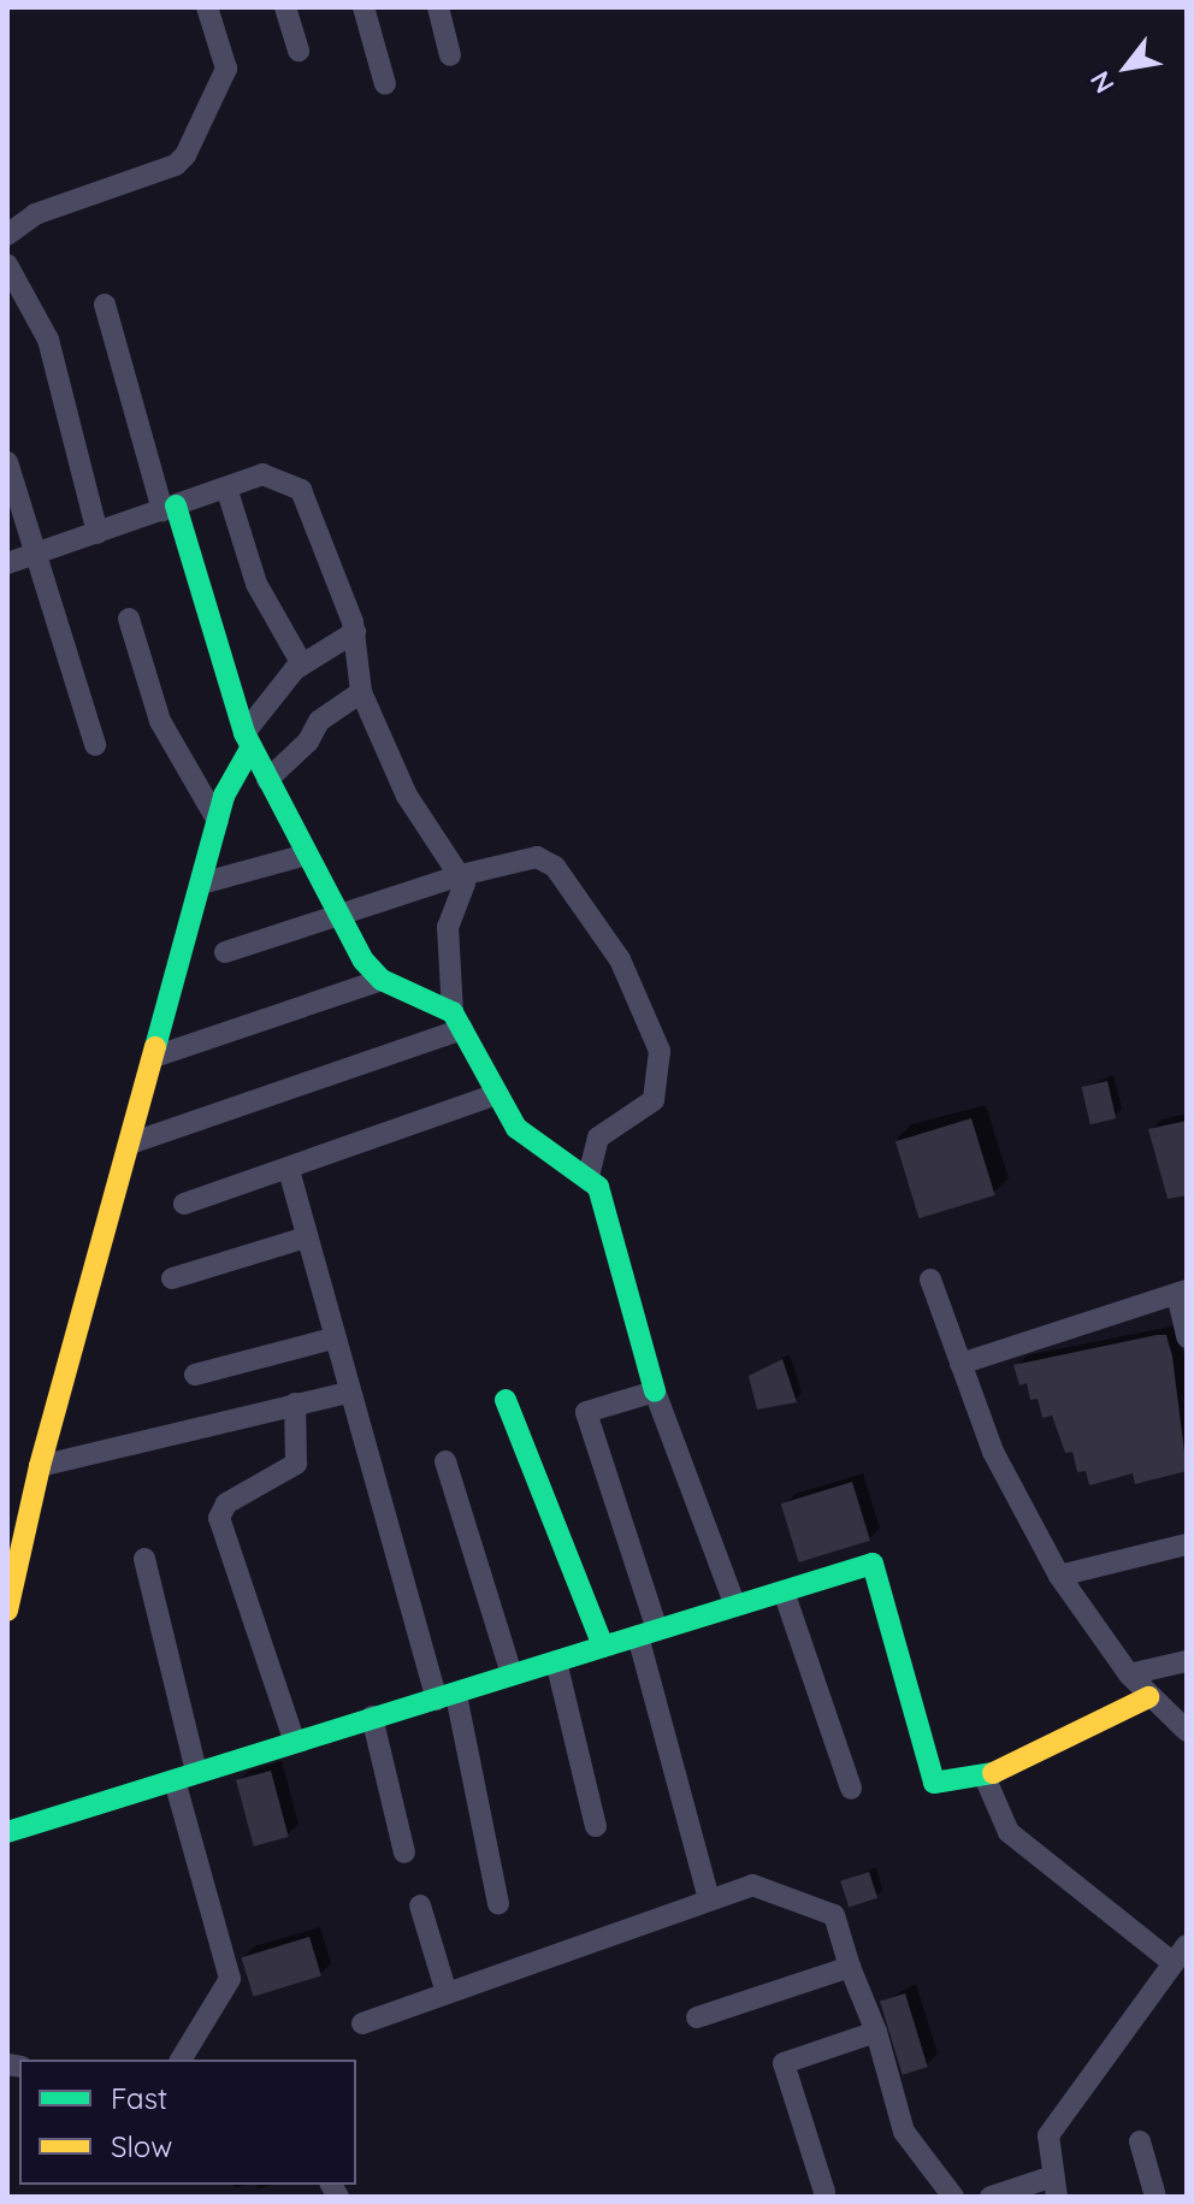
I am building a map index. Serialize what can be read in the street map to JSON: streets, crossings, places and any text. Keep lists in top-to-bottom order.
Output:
{
  "legend": ["Fast", "Slow"],
  "north": "bottom left"
}
